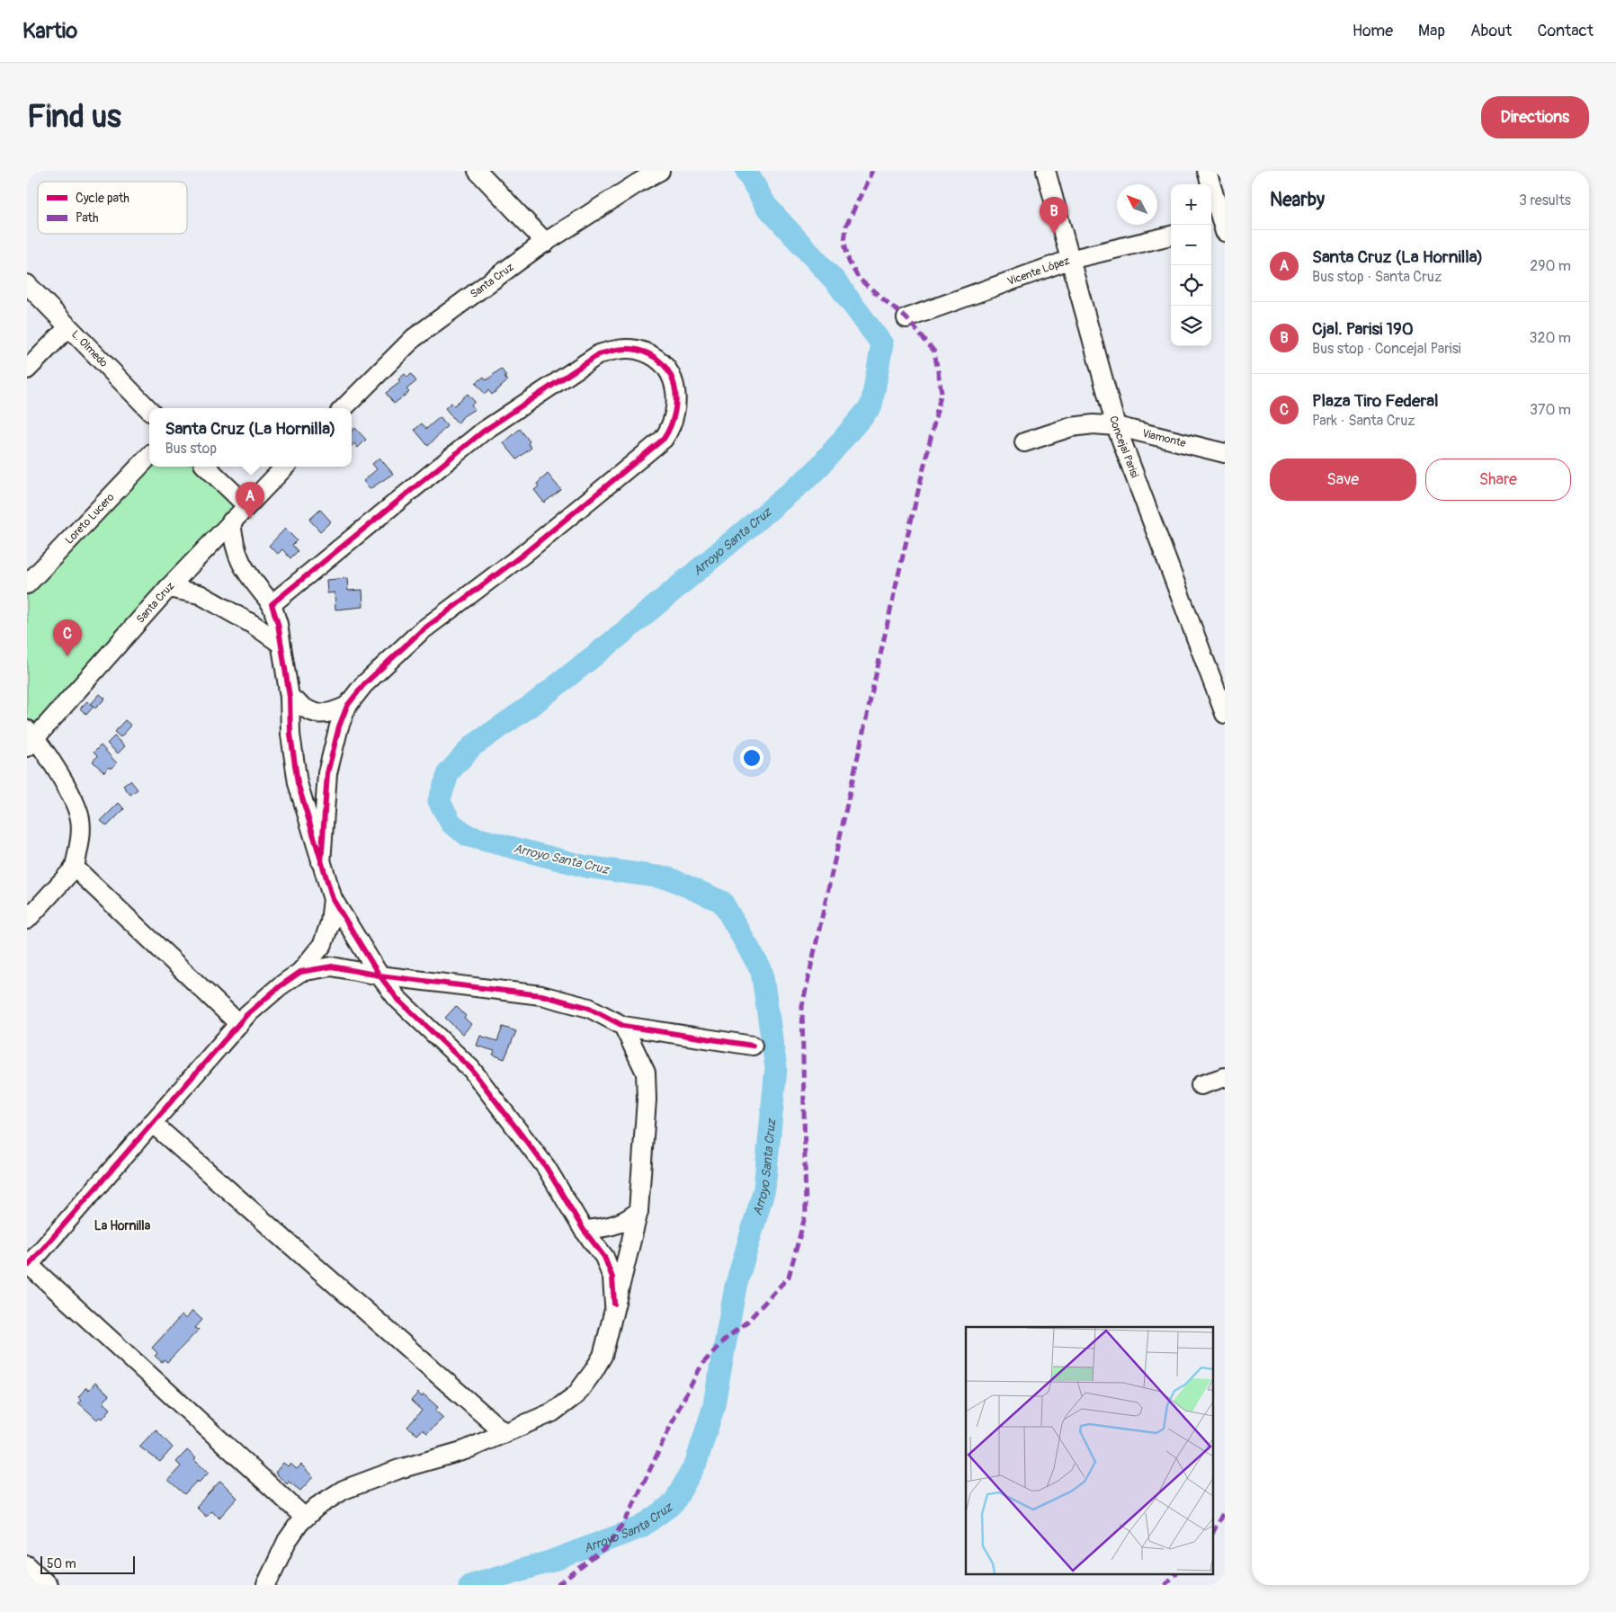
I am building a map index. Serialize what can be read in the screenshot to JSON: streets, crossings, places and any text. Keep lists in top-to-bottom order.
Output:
{
  "streets": {
    "street": [
      "Vicente López",
      "Santa Cruz",
      "L. Olmedo",
      "Viamonte",
      "Concejal Parisi",
      "Loreto Lucero"
    ]
  },
  "crossings": [
    ["Vicente López", "Concejal Parisi"],
    ["Viamonte", "Concejal Parisi"]
  ],
  "districts": ["La Hornilla"],
  "water": ["Arroyo Santa Cruz"],
  "legend": ["Cycle path", "Path"],
  "scale_bar": "50 m",
  "north": "top left",
  "page": {
    "header": "Kartio",
    "nav": [
      "Home",
      "Map",
      "About",
      "Contact"
    ],
    "buttons": [
      "Directions",
      ["Save", "Share"]
    ],
    "title": "Find us",
    "heading": ["Nearby", "3 results"],
    "map_buttons": ["+", "−"],
    "pins": ["B", "A", "C"],
    "list": [
      {
        "mark": "A",
        "name": "Santa Cruz (La Hornilla)",
        "note": "Bus stop · Santa Cruz",
        "value": "290 m"
      },
      {
        "mark": "B",
        "name": "Cjal. Parisi 190",
        "note": "Bus stop · Concejal Parisi",
        "value": "320 m"
      },
      {
        "mark": "C",
        "name": "Plaza Tiro Federal",
        "note": "Park · Santa Cruz",
        "value": "370 m"
      }
    ],
    "popup": ["Santa Cruz (La Hornilla)", "Bus stop"],
    "scale": "50 m"
  }
}
